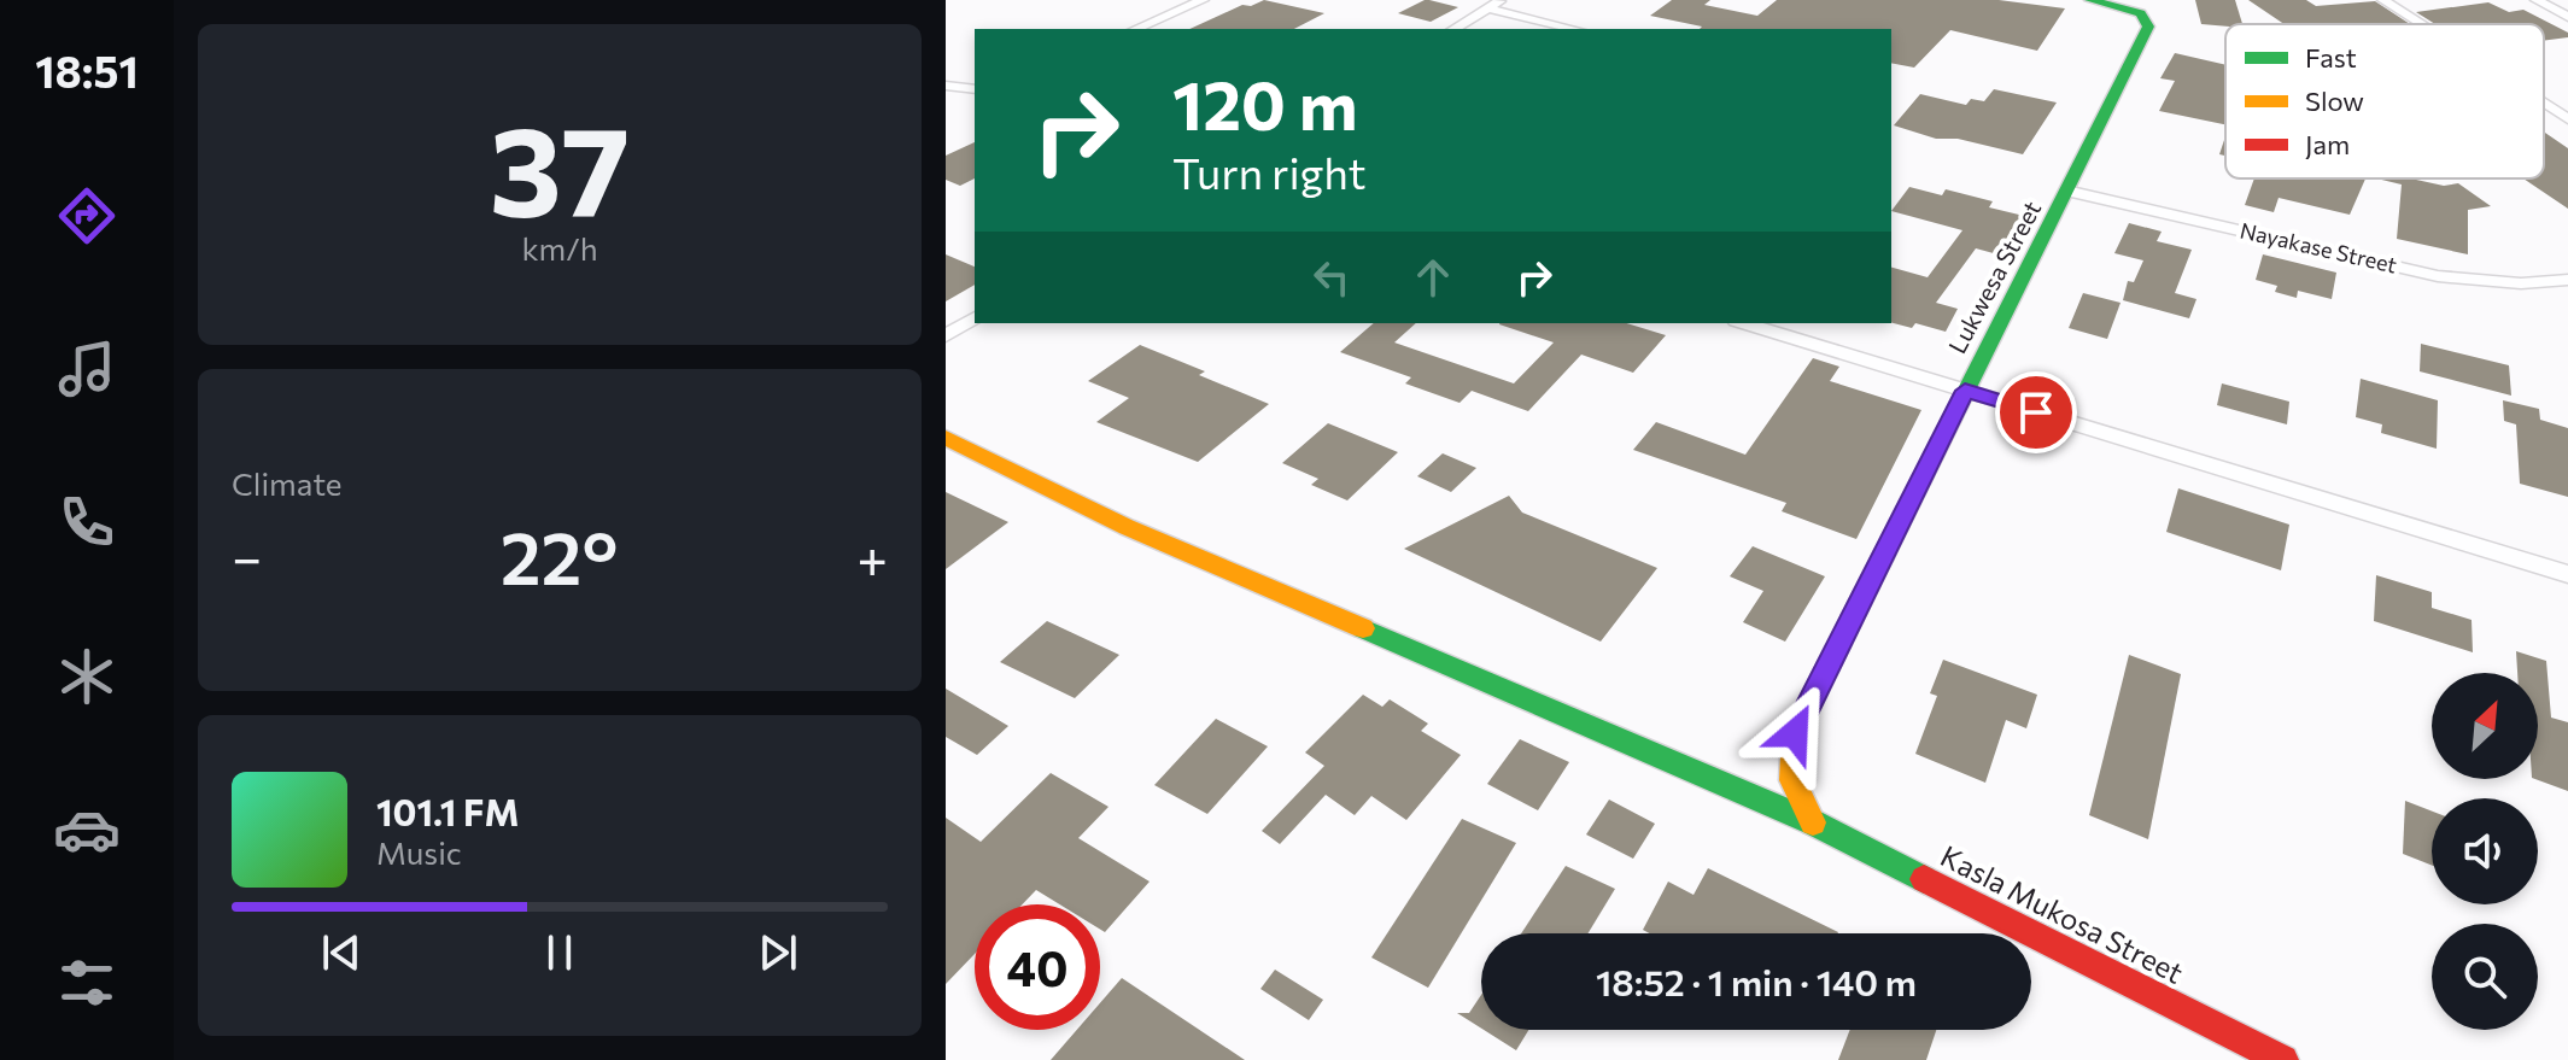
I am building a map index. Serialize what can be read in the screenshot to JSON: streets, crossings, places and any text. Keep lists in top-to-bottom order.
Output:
{
  "streets": {
    "street": ["Nayakase Street", "Lukwesa Street", "Kasla Mukosa Street"]
  },
  "crossings": [
    ["Nayakase Street", "Lukwesa Street"],
    ["Lukwesa Street", "Kasla Mukosa Street"]
  ],
  "legend": ["Fast", "Slow", "Jam"],
  "north": "top right",
  "page": {
    "tabs": "18:51",
    "tile": [
      ["37", "km/h"],
      "Climate"
    ],
    "turn": ["120 m", "Turn right"],
    "heat": ["−", "22°", "+"],
    "song": ["101.1 FM", "Music"],
    "limit": "40",
    "trip": "18:52 · 1 min · 140 m"
  }
}
